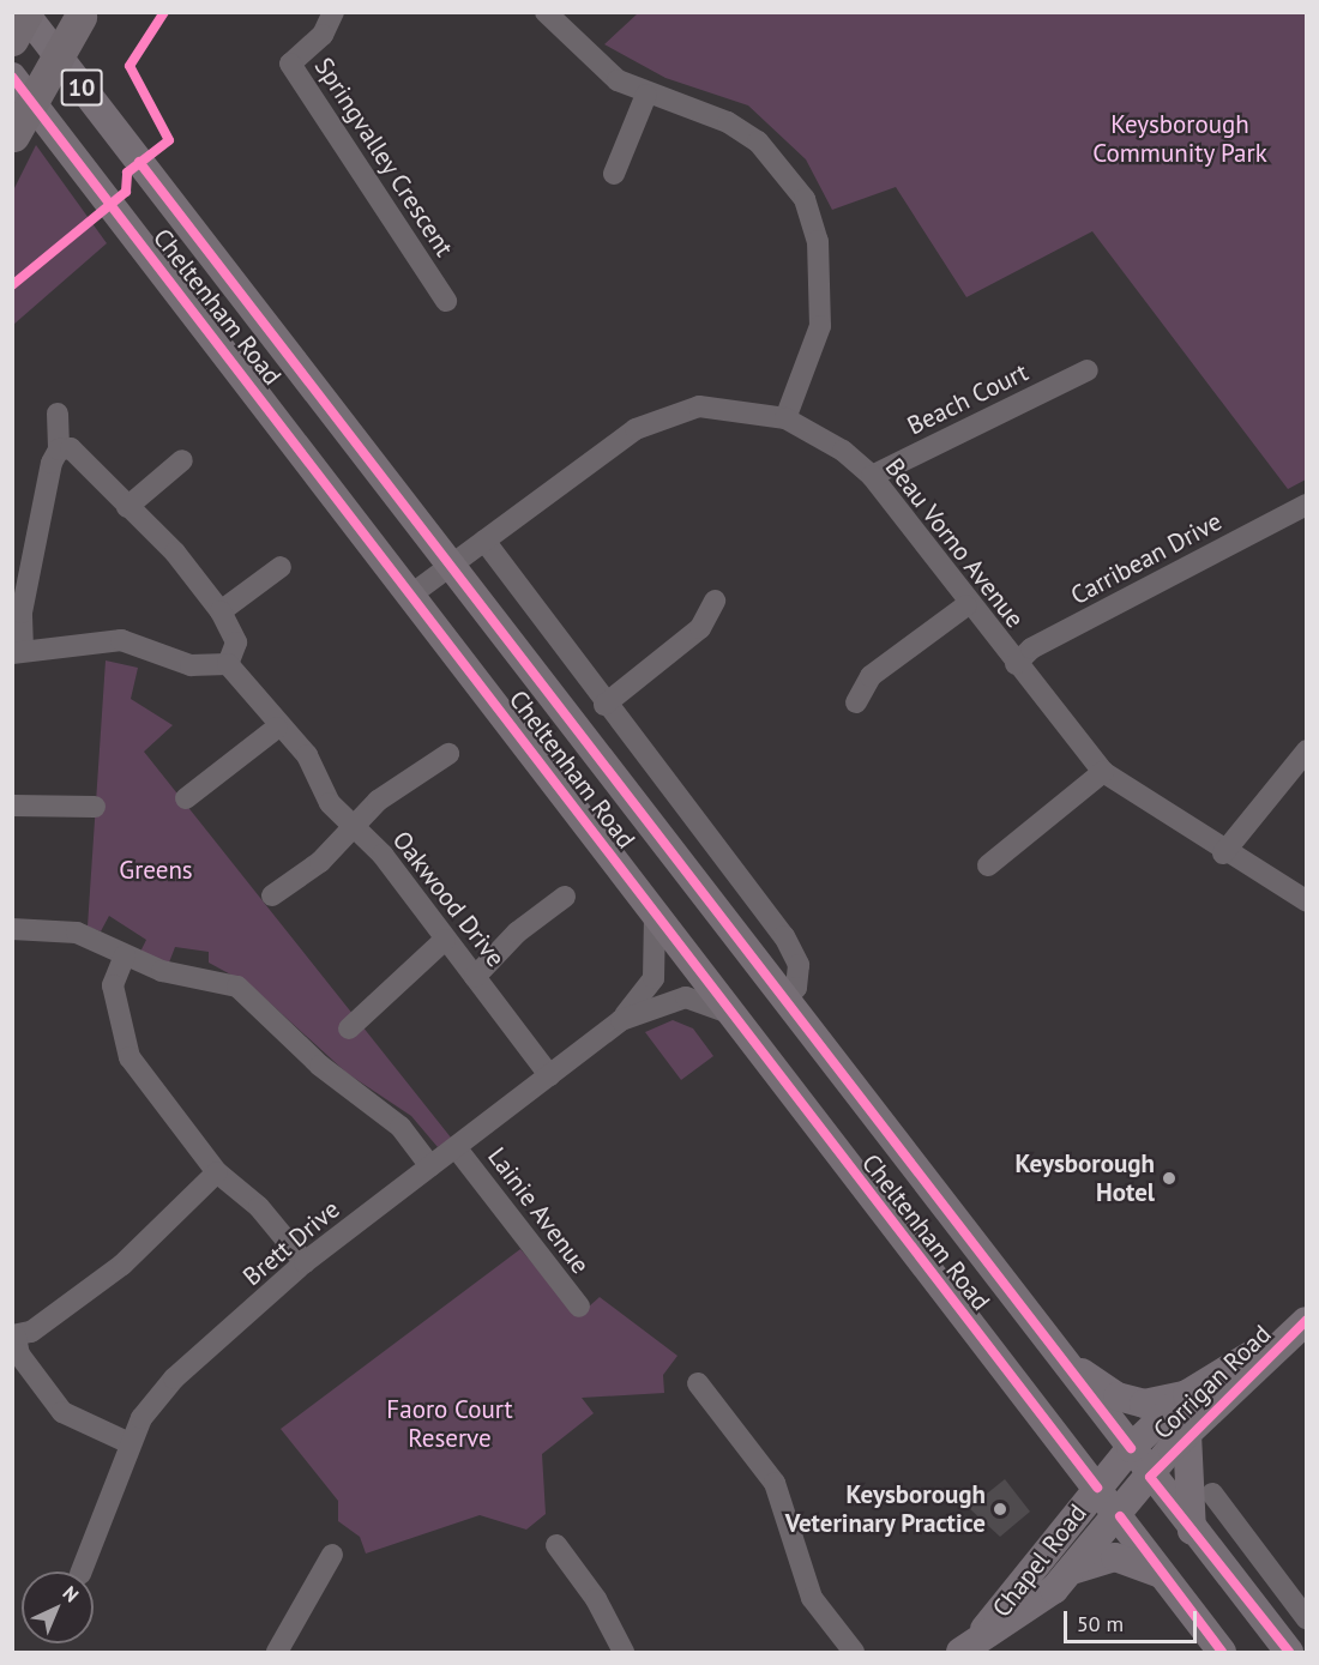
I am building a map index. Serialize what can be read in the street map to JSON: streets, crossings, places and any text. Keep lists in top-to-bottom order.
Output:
{
  "streets": {
    "main road": [
      "10",
      "Cheltenham Road",
      "Corrigan Road",
      "Chapel Road"
    ],
    "street": [
      "Springvalley Crescent",
      "Beach Court",
      "Beau Vorno Avenue",
      "Carribean Drive",
      "Oakwood Drive",
      "Lainie Avenue",
      "Brett Drive"
    ]
  },
  "crossings": [
    ["Cheltenham Road", "Beau Vorno Avenue"],
    ["Cheltenham Road", "Brett Drive"],
    ["Cheltenham Road", "Corrigan Road"],
    ["Cheltenham Road", "Chapel Road"],
    ["Beach Court", "Beau Vorno Avenue"],
    ["Beau Vorno Avenue", "Carribean Drive"],
    ["Oakwood Drive", "Brett Drive"],
    ["Lainie Avenue", "Brett Drive"],
    ["Corrigan Road", "Chapel Road"]
  ],
  "parks": ["Keysborough Community Park", "Greens", "Faoro Court Reserve"],
  "places": ["Keysborough Hotel", "Keysborough Veterinary Practice"],
  "scale_bar": "50 m",
  "north": "top right"
}
